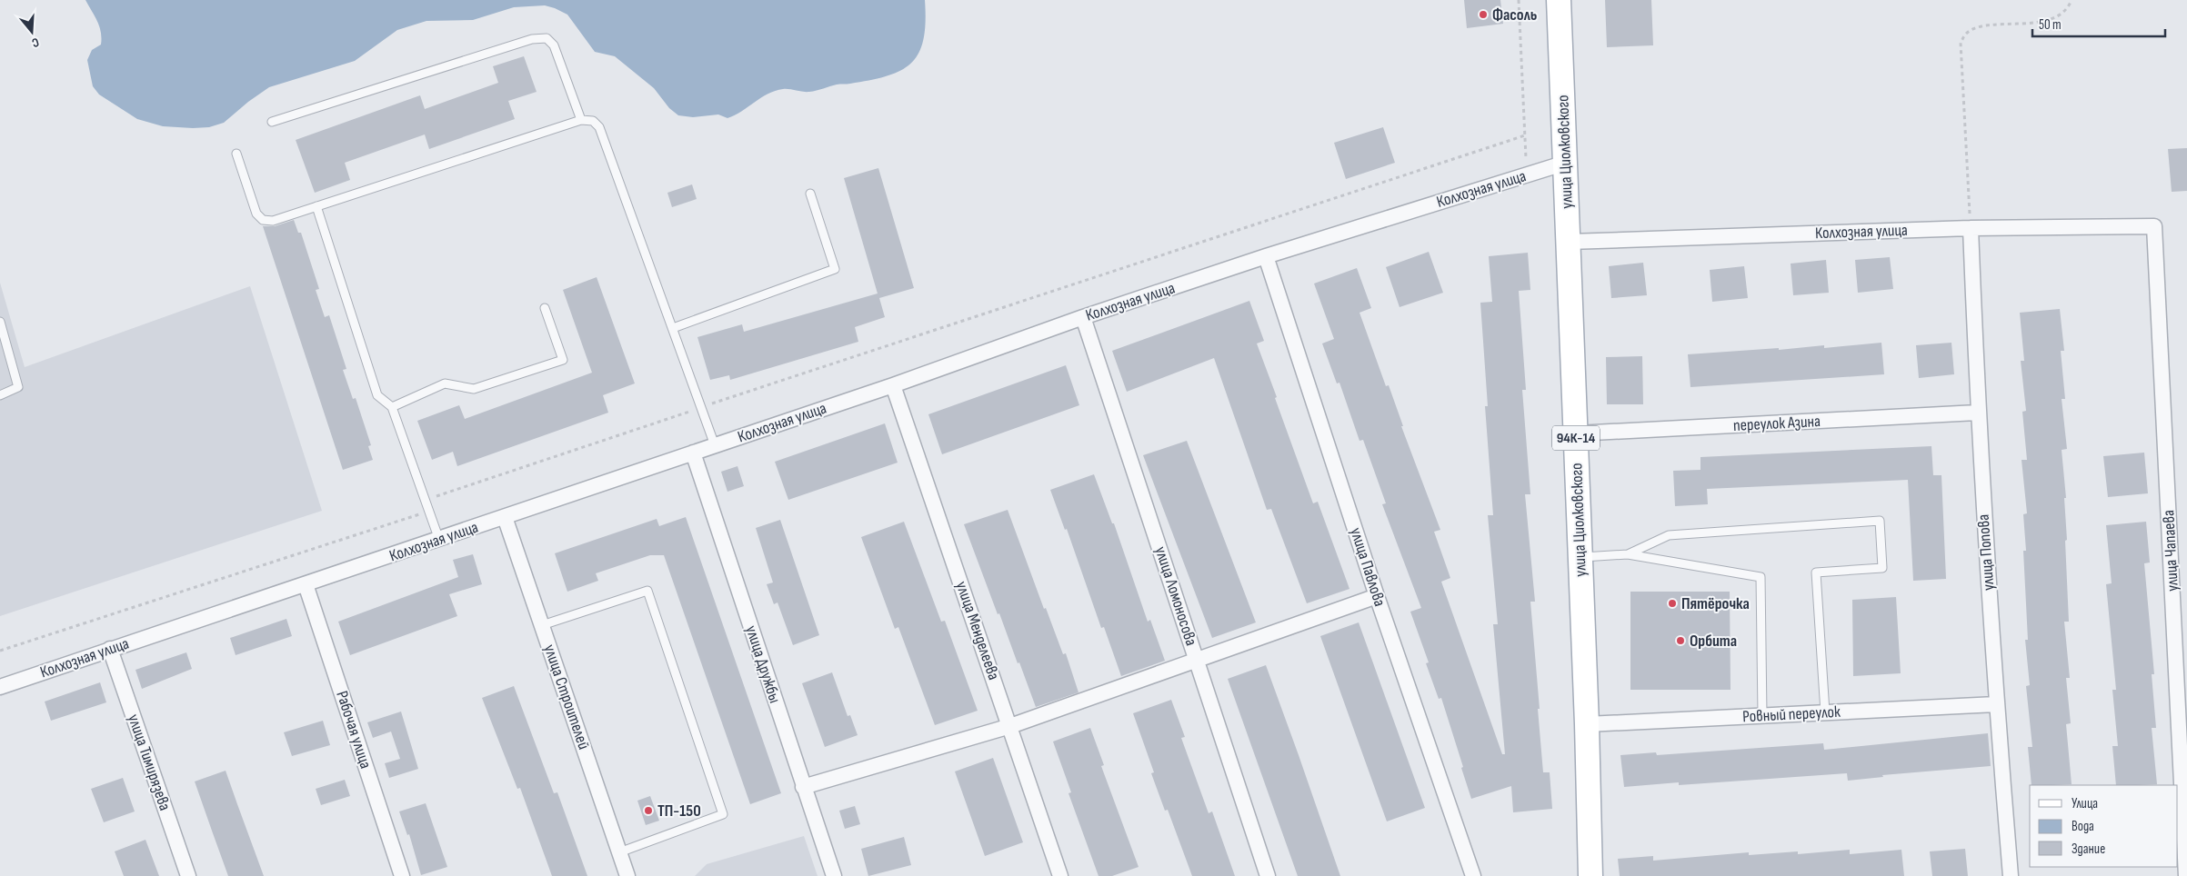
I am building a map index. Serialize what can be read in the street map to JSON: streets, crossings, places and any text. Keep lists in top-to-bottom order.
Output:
{
  "streets": {
    "main road": ["улица Циолковского", "94К-14"],
    "street": [
      "Колхозная улица",
      "переулок Азина",
      "улица Чапаева",
      "улица Попова",
      "улица Павлова",
      "улица Ломоносова",
      "улица Менделеева",
      "улица Дружбы",
      "улица Строителей",
      "Ровный переулок",
      "Рабочая улица",
      "улица Тимирязева"
    ]
  },
  "crossings": [
    ["улица Циолковского", "Колхозная улица"],
    ["улица Циолковского", "переулок Азина"],
    ["улица Циолковского", "Ровный переулок"],
    ["Колхозная улица", "улица Чапаева"],
    ["Колхозная улица", "улица Попова"],
    ["Колхозная улица", "улица Павлова"],
    ["Колхозная улица", "улица Ломоносова"],
    ["Колхозная улица", "улица Менделеева"],
    ["Колхозная улица", "улица Дружбы"],
    ["Колхозная улица", "улица Строителей"],
    ["Колхозная улица", "Рабочая улица"],
    ["Колхозная улица", "улица Тимирязева"],
    ["переулок Азина", "улица Попова"],
    ["улица Попова", "Ровный переулок"]
  ],
  "places": [
    "Фасоль",
    "Пятёрочка",
    "Орбита",
    "ТП-150"
  ],
  "legend": ["Улица", "Вода", "Здание"],
  "scale_bar": "50 m",
  "north": "bottom"
}
